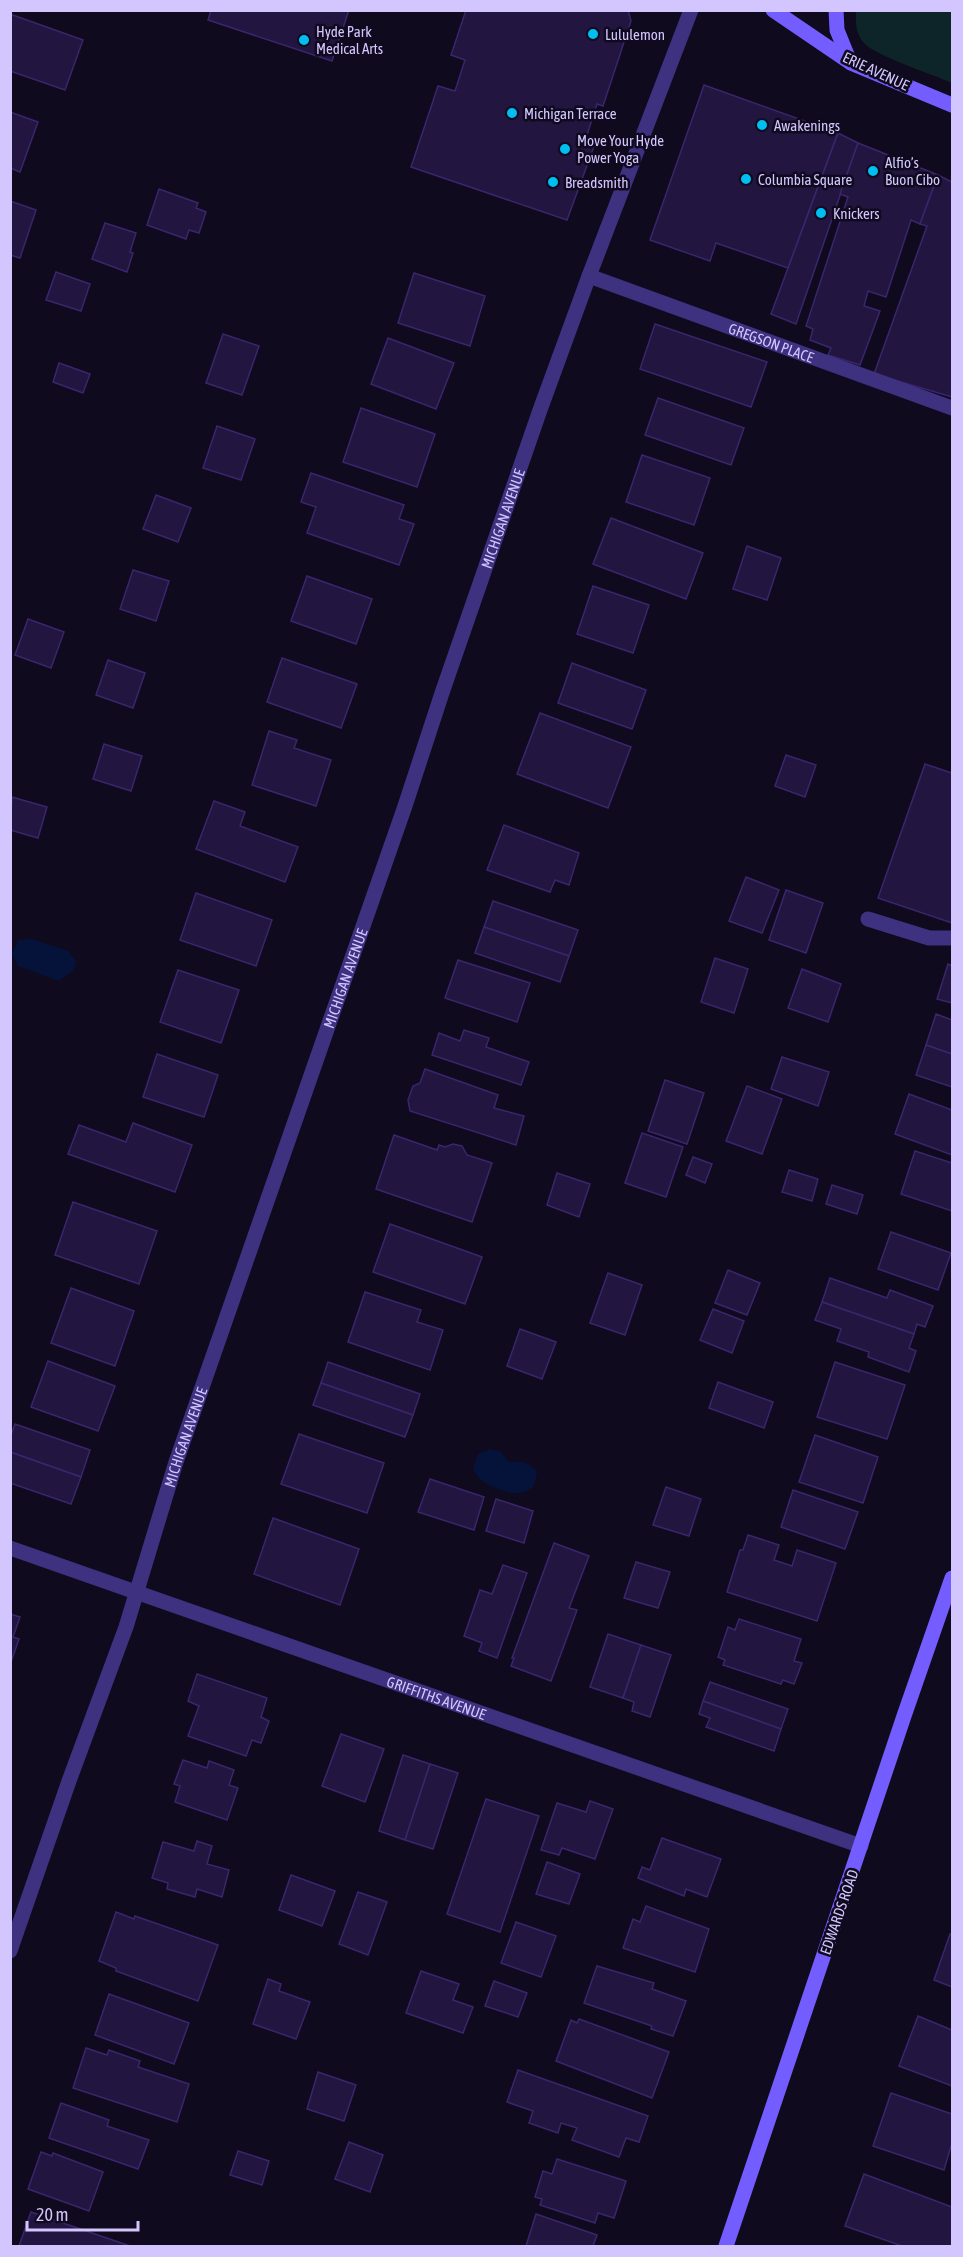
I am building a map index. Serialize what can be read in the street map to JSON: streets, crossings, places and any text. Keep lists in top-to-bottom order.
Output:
{
  "streets": {
    "main road": ["ERIE AVENUE", "EDWARDS ROAD"],
    "street": ["GREGSON PLACE", "MICHIGAN AVENUE", "GRIFFITHS AVENUE"]
  },
  "crossings": [
    ["GREGSON PLACE", "MICHIGAN AVENUE"],
    ["MICHIGAN AVENUE", "GRIFFITHS AVENUE"],
    ["GRIFFITHS AVENUE", "EDWARDS ROAD"]
  ],
  "places": [
    "Lululemon",
    "Hyde Park Medical Arts",
    "Michigan Terrace",
    "Awakenings",
    "Move Your Hyde Power Yoga",
    "Alfio’s Buon Cibo",
    "Columbia Square",
    "Breadsmith",
    "Knickers"
  ],
  "scale_bar": "20 m"
}
